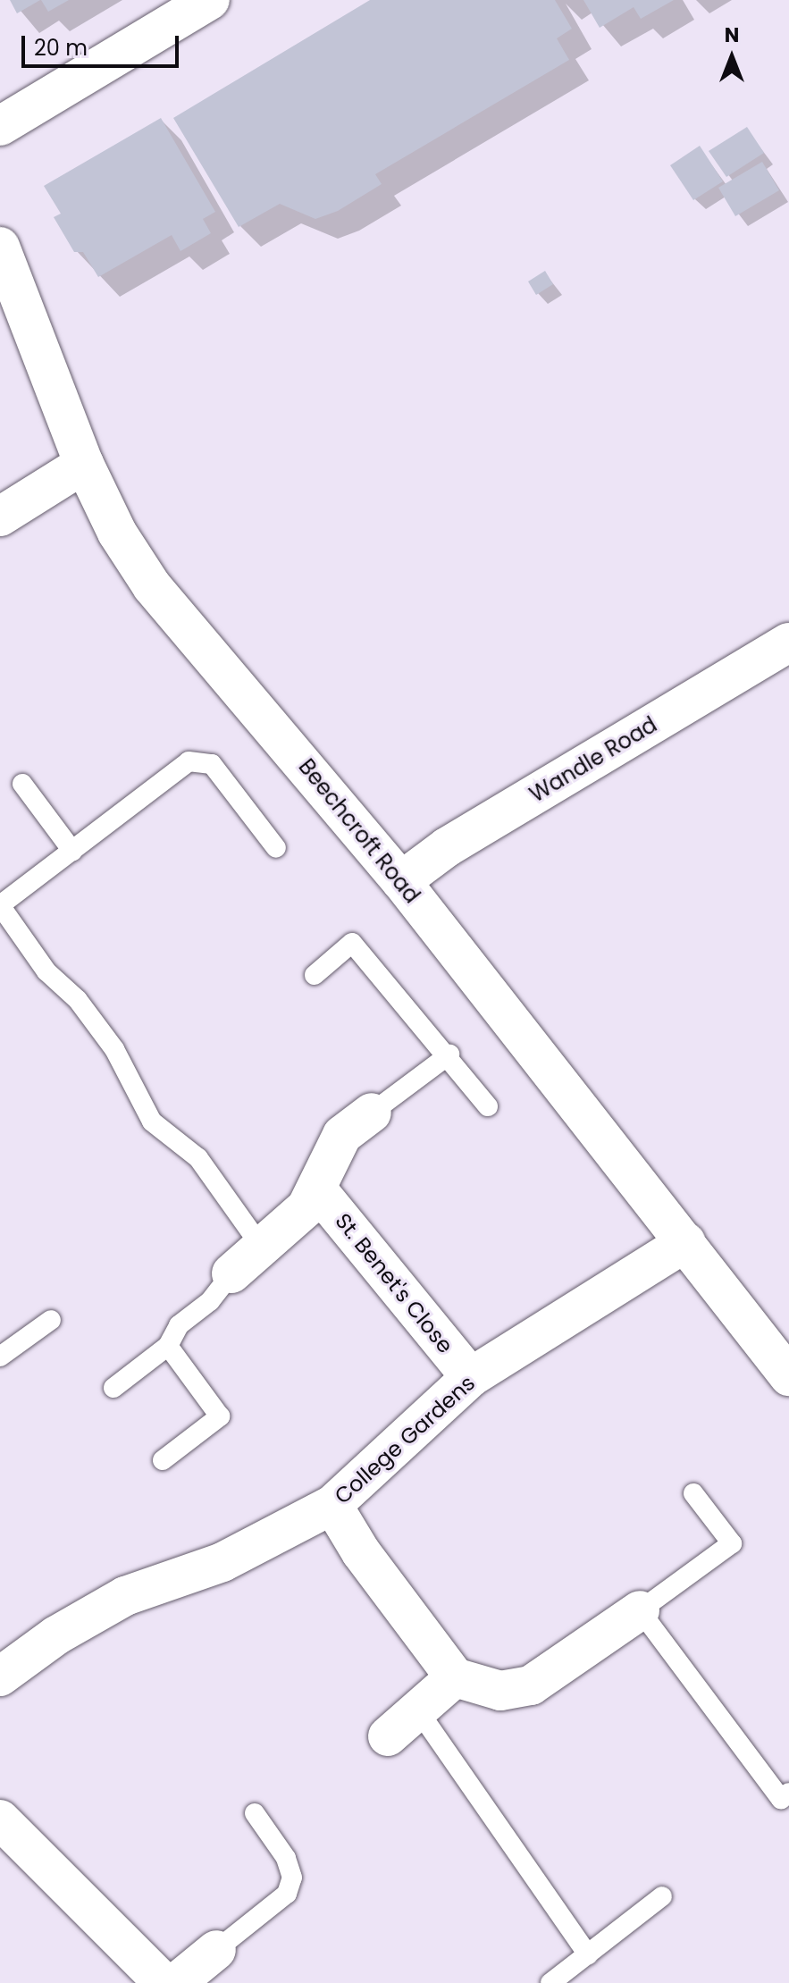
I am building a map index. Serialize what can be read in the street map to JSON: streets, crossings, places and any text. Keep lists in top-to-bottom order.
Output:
{
  "streets": {
    "street": [
      "Wandle Road",
      "Beechcroft Road",
      "St. Benet's Close",
      "College Gardens"
    ]
  },
  "crossings": [
    ["Wandle Road", "Beechcroft Road"],
    ["Beechcroft Road", "College Gardens"],
    ["St. Benet's Close", "College Gardens"]
  ],
  "scale_bar": "20 m",
  "north": "top"
}
